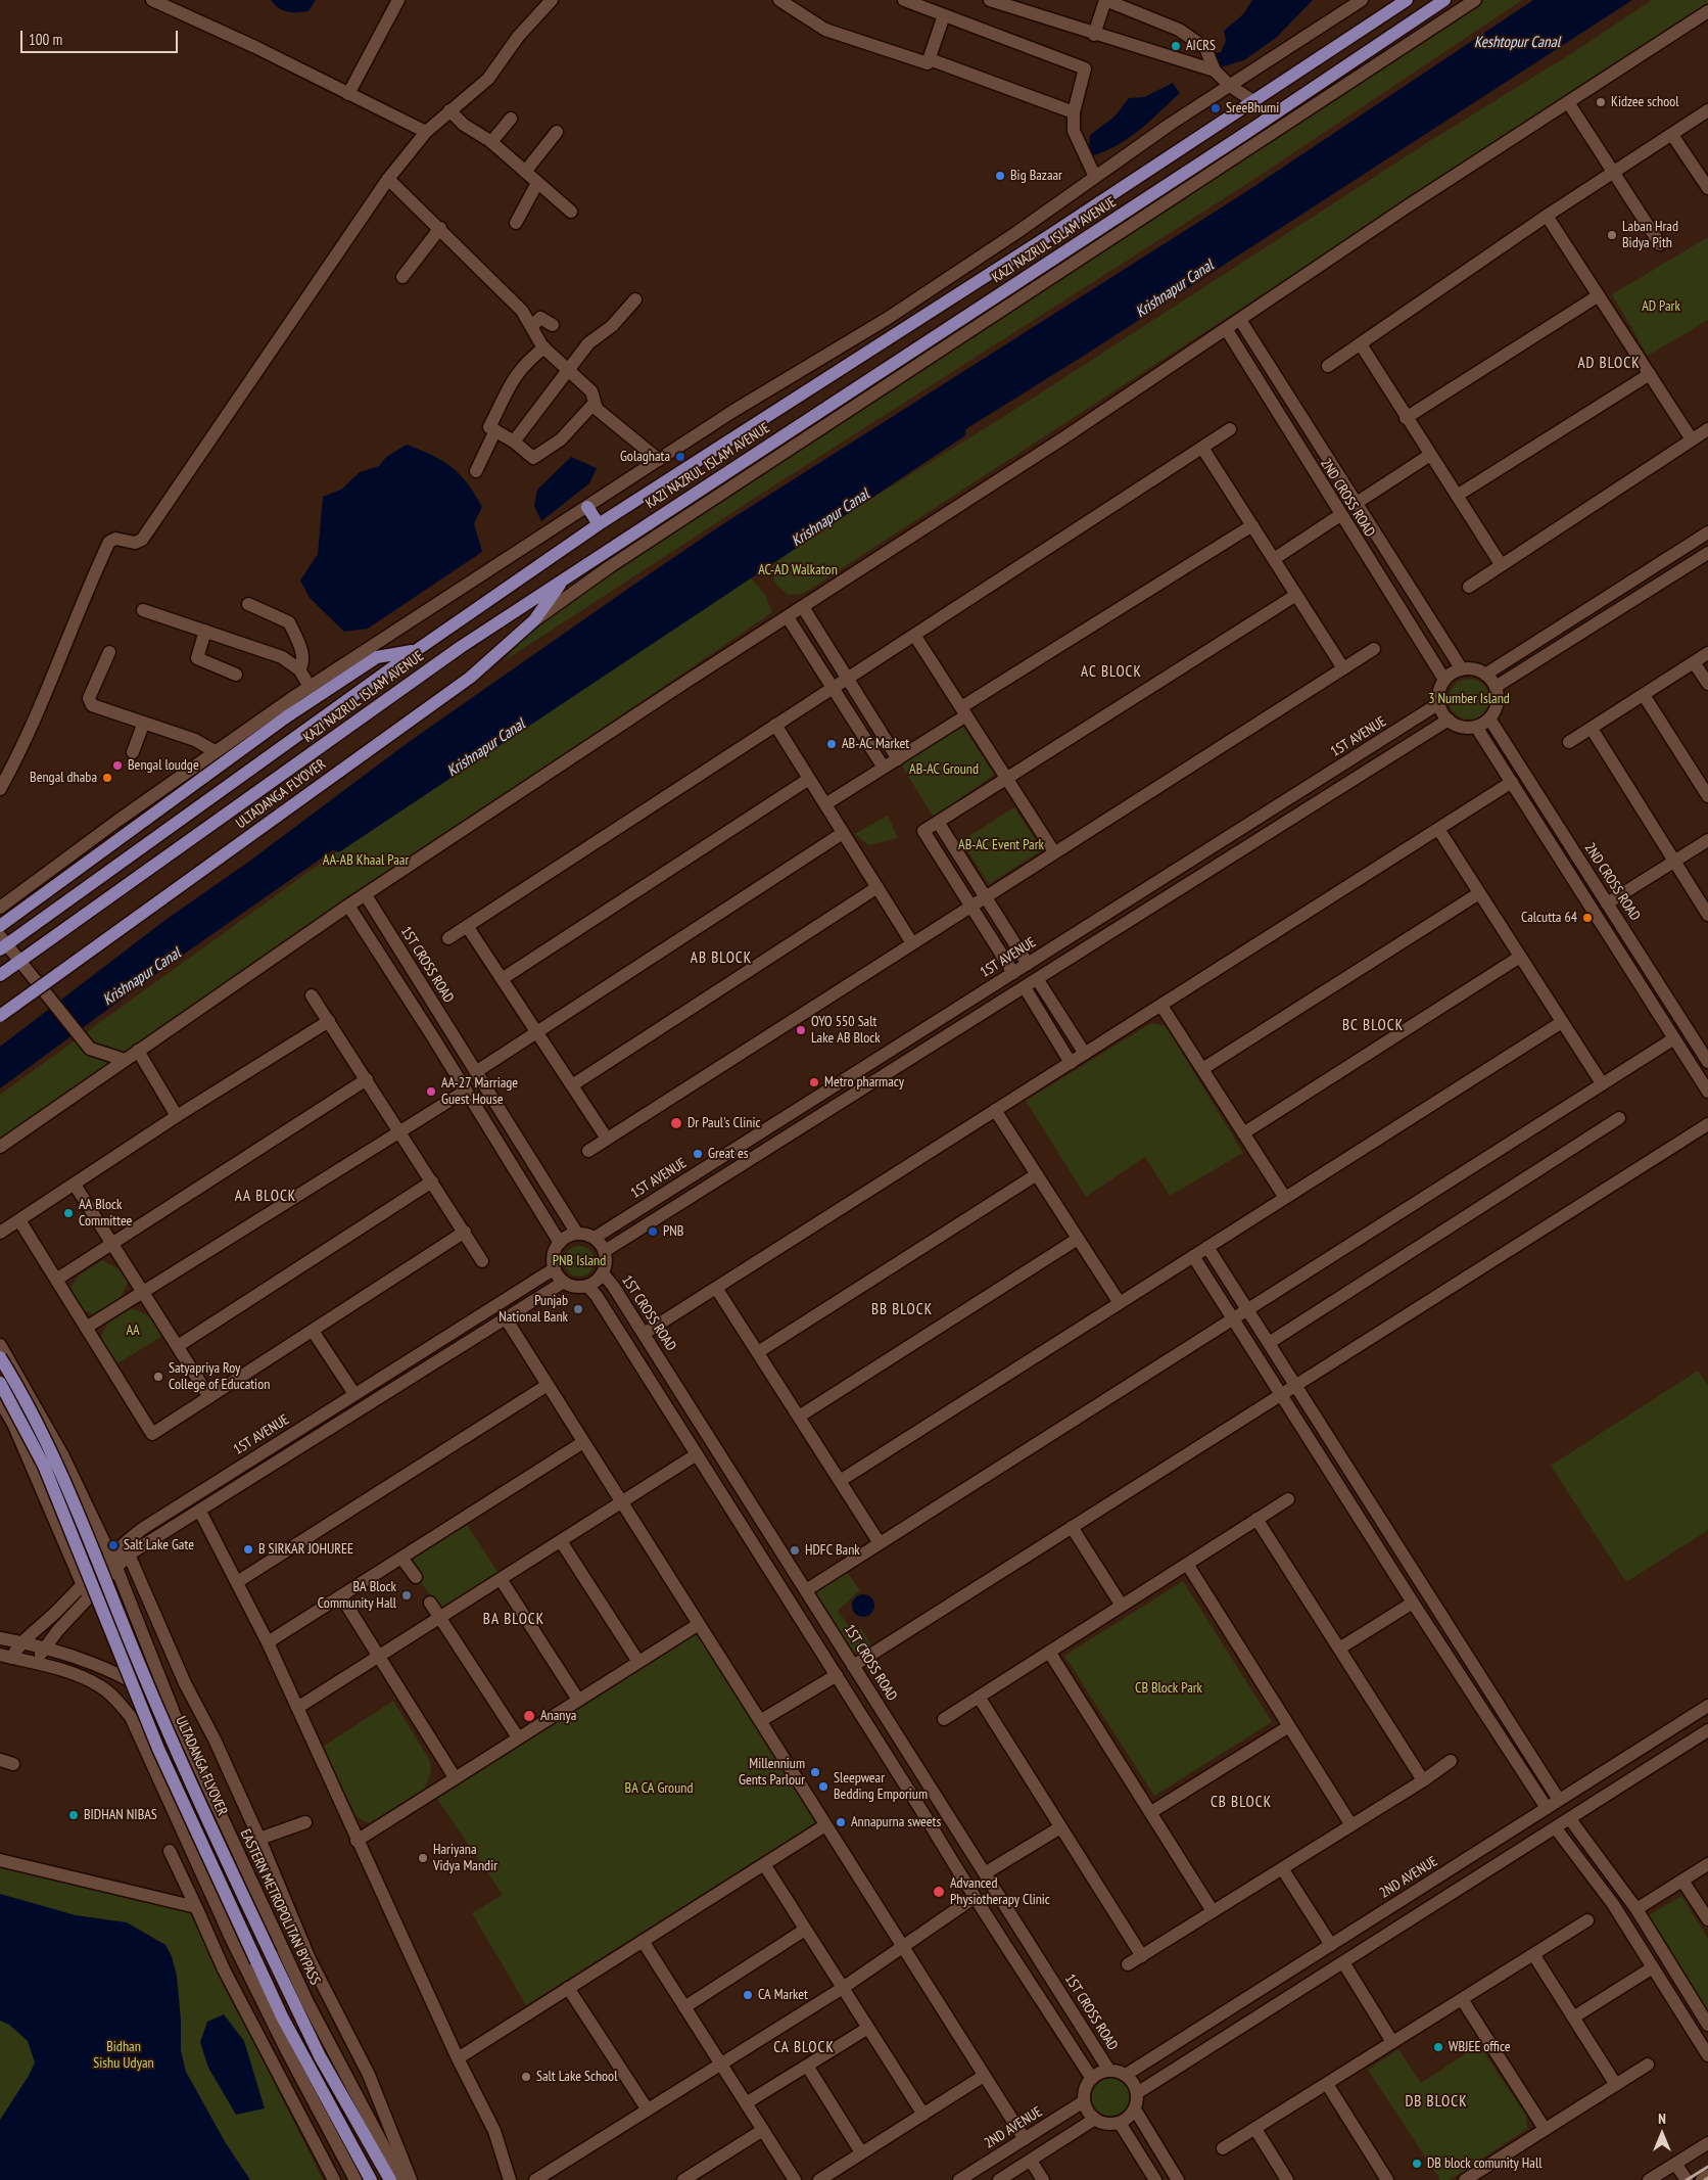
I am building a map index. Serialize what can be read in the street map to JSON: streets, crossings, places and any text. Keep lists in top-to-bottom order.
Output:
{
  "streets": {
    "main road": ["KAZI NAZRUL ISLAM AVENUE", "ULTADANGA FLYOVER"],
    "street": [
      "2ND CROSS ROAD",
      "1ST AVENUE",
      "1ST CROSS ROAD",
      "2ND AVENUE",
      "EASTERN METROPOLITAN BYPASS"
    ]
  },
  "crossings": [
    ["KAZI NAZRUL ISLAM AVENUE", "ULTADANGA FLYOVER"],
    ["2ND CROSS ROAD", "1ST AVENUE"],
    ["1ST AVENUE", "1ST CROSS ROAD"],
    ["1ST AVENUE", "EASTERN METROPOLITAN BYPASS"],
    ["1ST CROSS ROAD", "2ND AVENUE"]
  ],
  "districts": [
    "AD BLOCK",
    "AC BLOCK",
    "AB BLOCK",
    "BC BLOCK",
    "AA BLOCK",
    "BB BLOCK",
    "BA BLOCK",
    "CB BLOCK",
    "CA BLOCK",
    "DB BLOCK"
  ],
  "water": ["Keshtopur Canal", "Krishnapur Canal"],
  "parks": [
    "AD Park",
    "AC-AD Walkaton",
    "3 Number Island",
    "AB-AC Ground",
    "AB-AC Event Park",
    "AA-AB Khaal Paar",
    "PNB Island",
    "AA",
    "CB Block Park",
    "BA CA Ground",
    "Bidhan Sishu Udyan"
  ],
  "places": [
    "AICRS",
    "Kidzee school",
    "SreeBhumi",
    "Big Bazaar",
    "Laban Hrad Bidya Pith",
    "Golaghata",
    "AB-AC Market",
    "Bengal loudge",
    "Bengal dhaba",
    "Calcutta 64",
    "OYO 550 Salt Lake AB Block",
    "Metro pharmacy",
    "AA-27 Marriage Guest House",
    "Dr Paul's Clinic",
    "Great es",
    "AA Block Committee",
    "PNB",
    "Punjab National Bank",
    "Satyapriya Roy College of Education",
    "Salt Lake Gate",
    "B SIRKAR JOHUREE",
    "HDFC Bank",
    "BA Block Community Hall",
    "Ananya",
    "Millennium Gents Parlour",
    "Sleepwear Bedding Emporium",
    "BIDHAN NIBAS",
    "Annapurna sweets",
    "Hariyana Vidya Mandir",
    "Advanced Physiotherapy Clinic",
    "CA Market",
    "WBJEE office",
    "Salt Lake School",
    "DB block comunity Hall"
  ],
  "scale_bar": "100 m",
  "north": "top"
}
